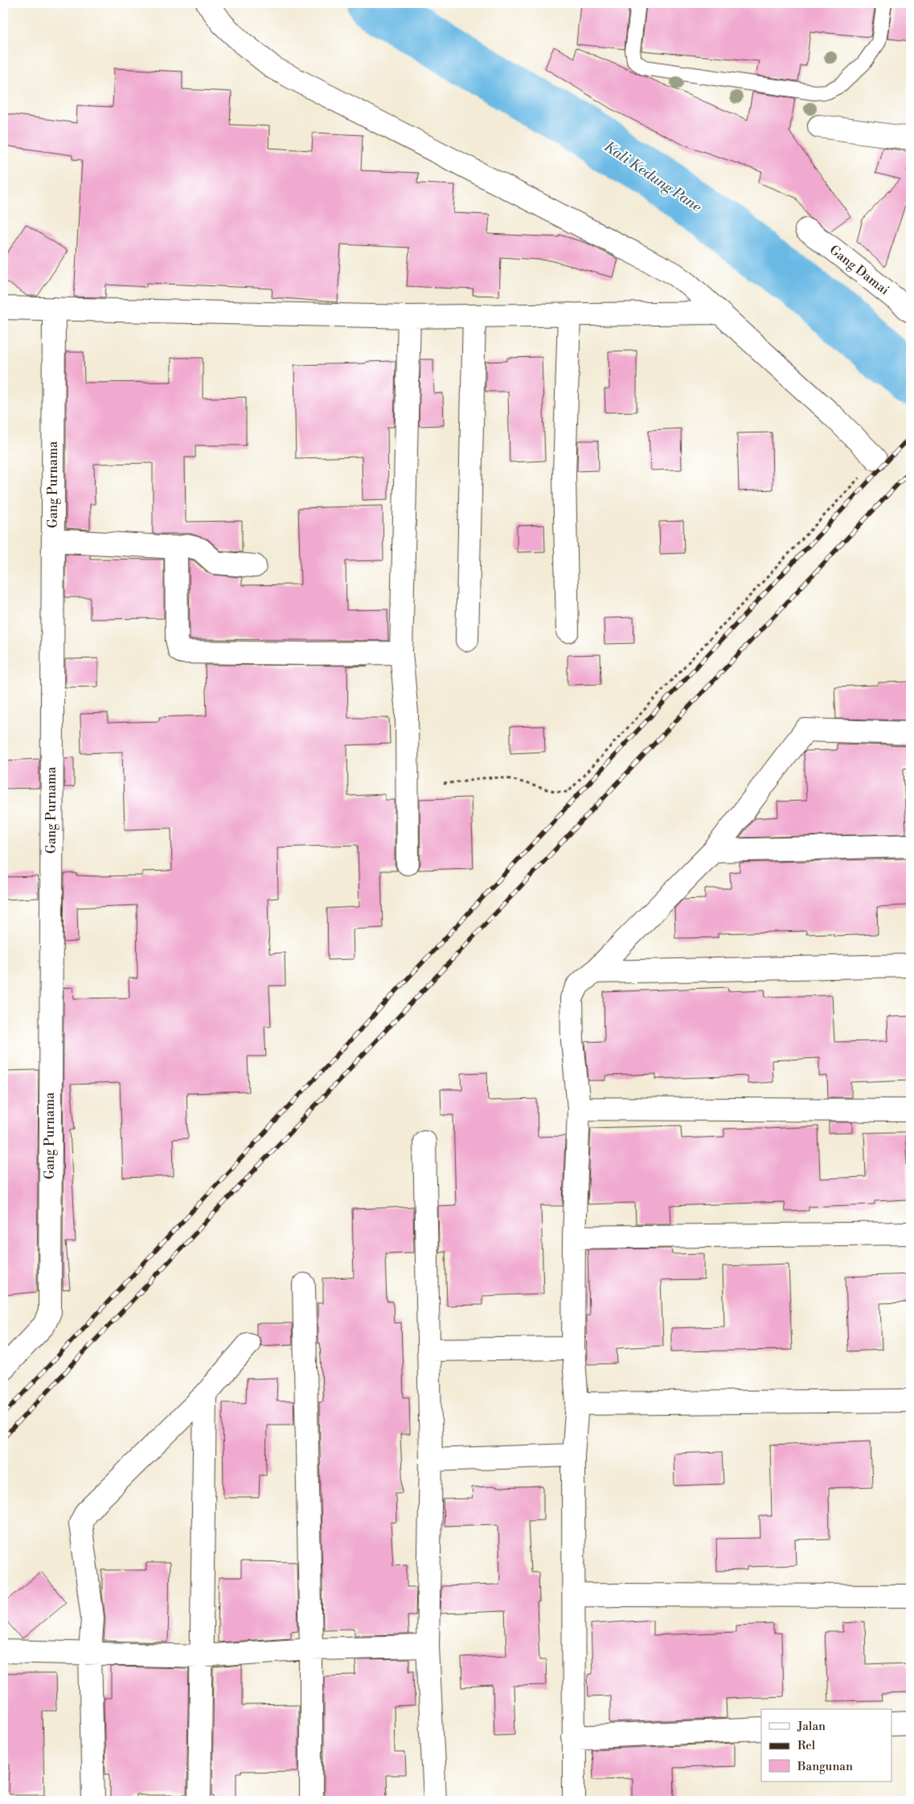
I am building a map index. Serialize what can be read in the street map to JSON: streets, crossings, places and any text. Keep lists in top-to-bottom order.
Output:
{
  "streets": {
    "street": ["Gang Damai", "Gang Purnama"]
  },
  "water": ["Kali Kedung Pane"],
  "legend": ["Jalan", "Rel", "Bangunan"]
}
